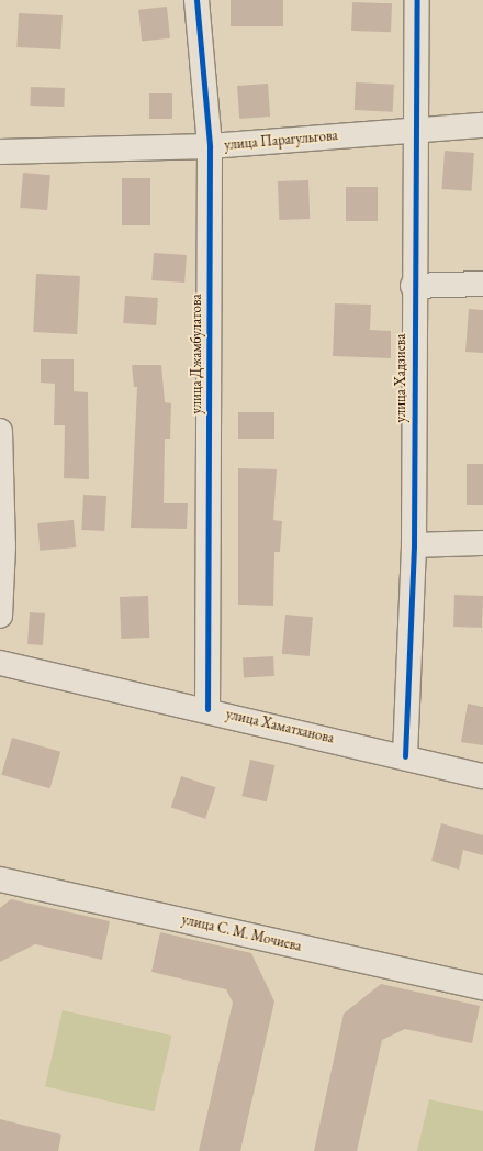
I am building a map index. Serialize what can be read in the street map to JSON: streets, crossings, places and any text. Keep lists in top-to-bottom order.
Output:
{
  "streets": {
    "street": [
      "улица Парагульгова",
      "улица Джамбулатова",
      "улица Хадзиева",
      "улица Хаматханова",
      "улица С. М. Мочиева"
    ]
  },
  "crossings": [
    ["улица Парагульгова", "улица Джамбулатова"],
    ["улица Парагульгова", "улица Хадзиева"],
    ["улица Джамбулатова", "улица Хаматханова"],
    ["улица Хадзиева", "улица Хаматханова"]
  ]
}
